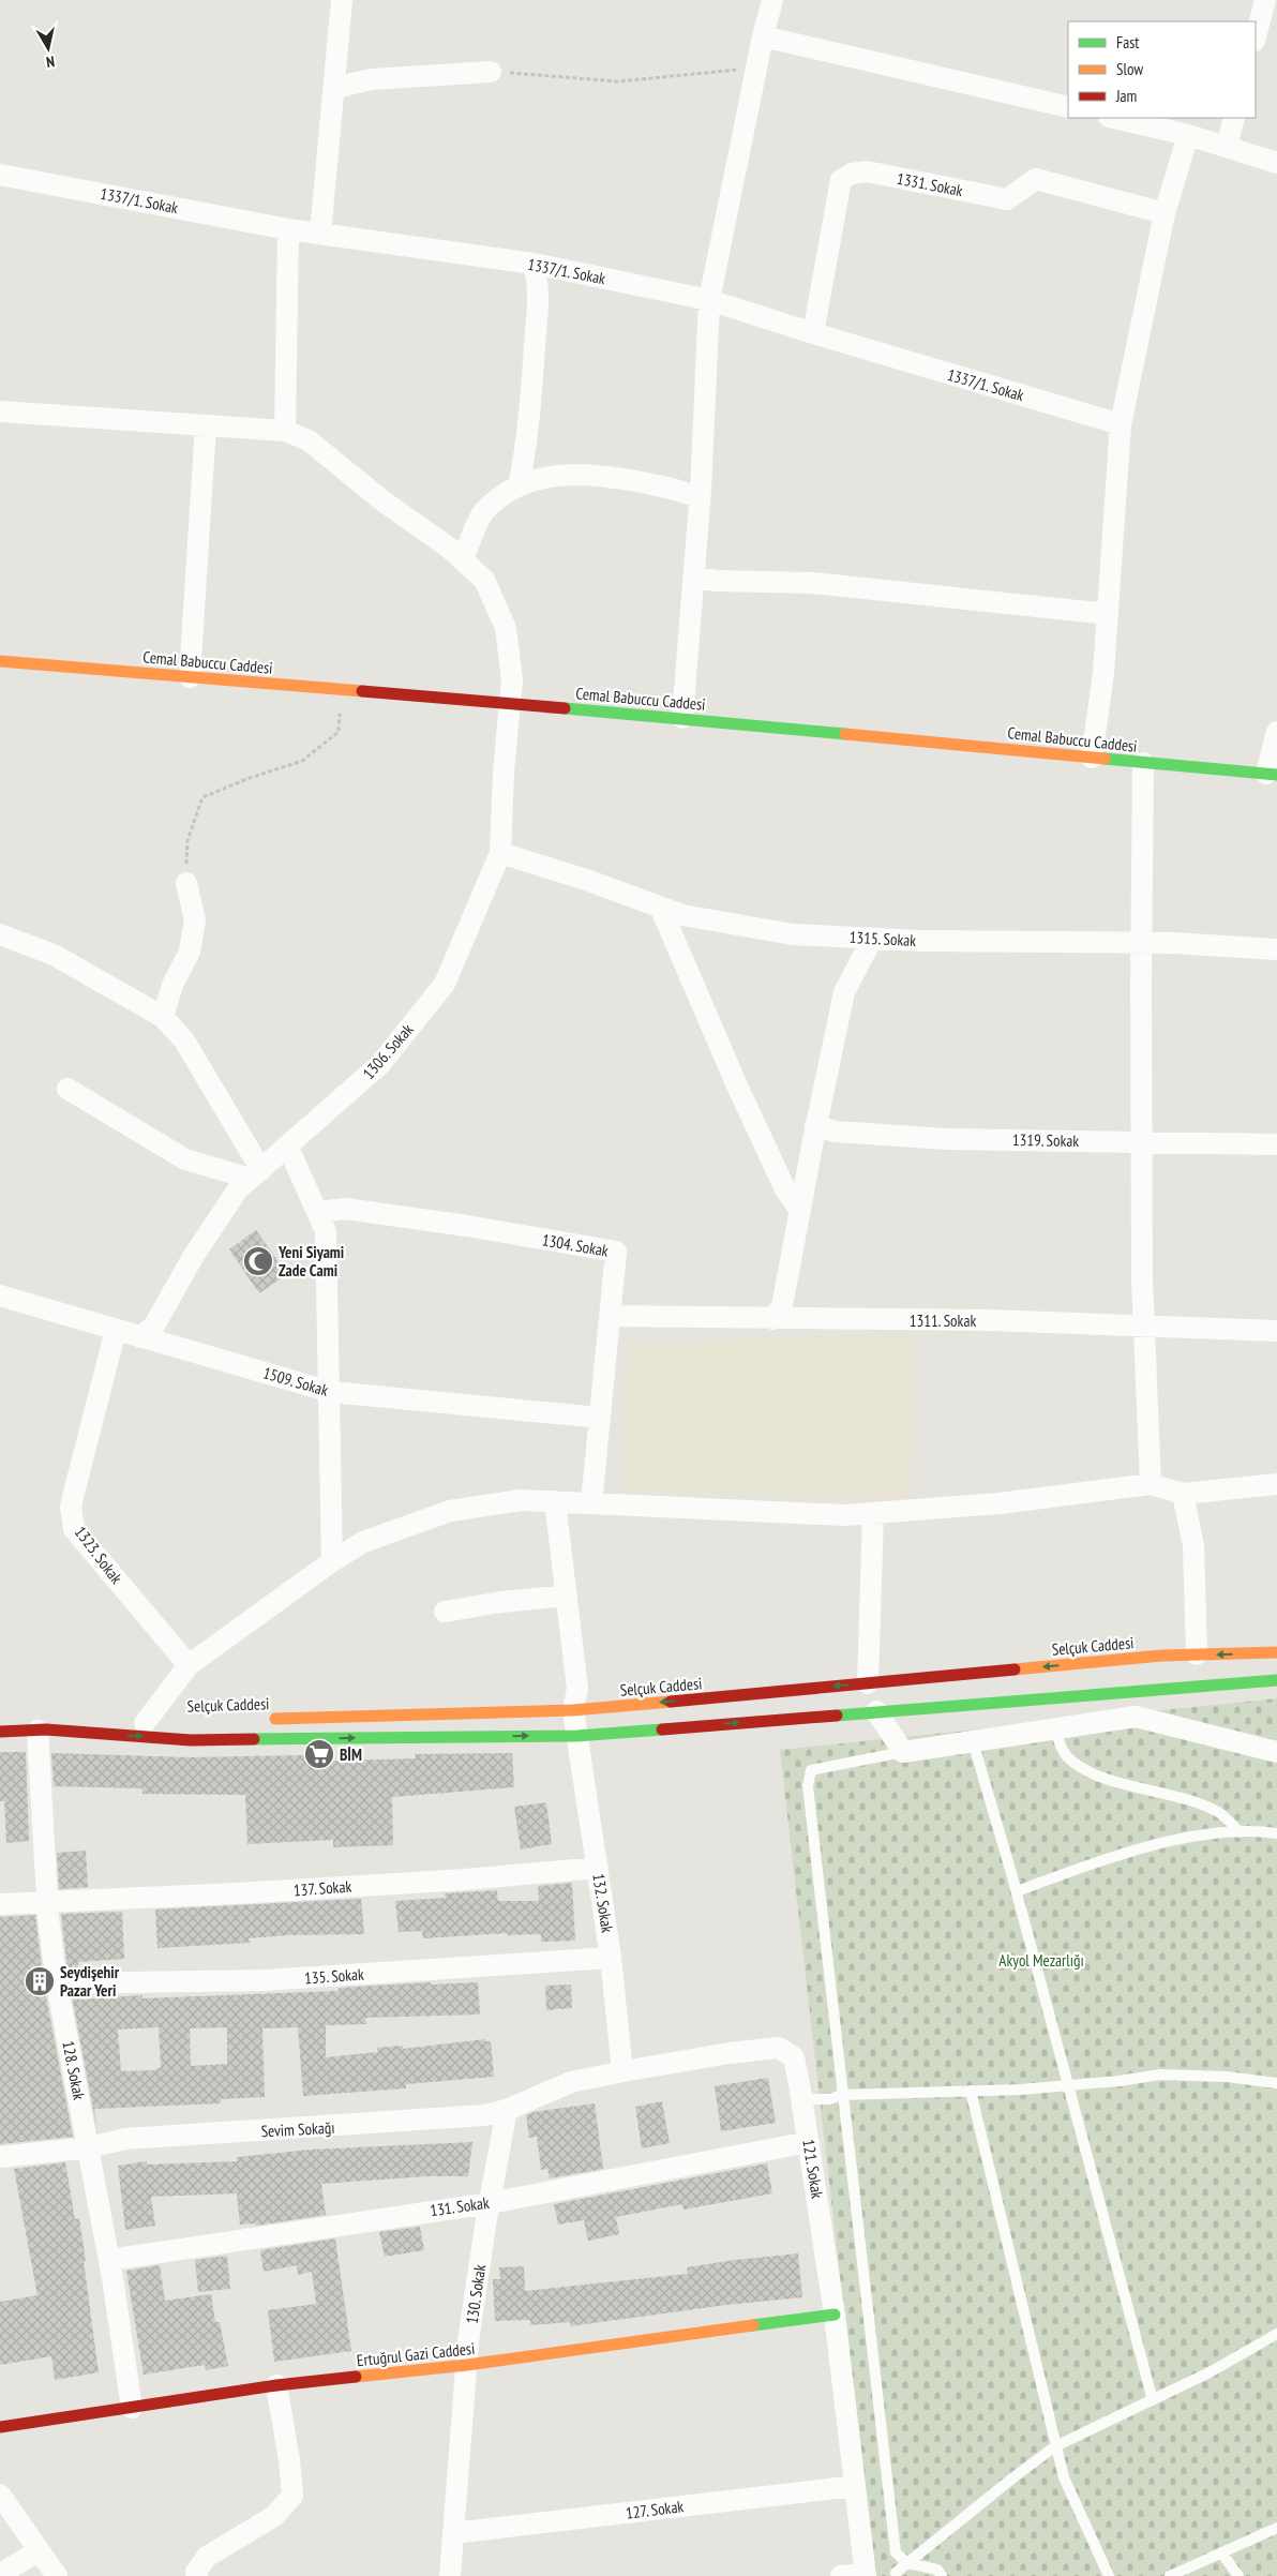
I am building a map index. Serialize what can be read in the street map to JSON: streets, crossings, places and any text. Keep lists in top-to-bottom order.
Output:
{
  "streets": {
    "main road": ["Cemal Babuccu Caddesi", "Selçuk Caddesi", "Ertuğrul Gazi Caddesi"],
    "street": [
      "1331. Sokak",
      "1337/1. Sokak",
      "1315. Sokak",
      "1306. Sokak",
      "1319. Sokak",
      "1304. Sokak",
      "1311. Sokak",
      "1509. Sokak",
      "1323. Sokak",
      "137. Sokak",
      "132. Sokak",
      "135. Sokak",
      "128. Sokak",
      "Sevim Sokağı",
      "121. Sokak",
      "131. Sokak",
      "130. Sokak",
      "127. Sokak"
    ]
  },
  "crossings": [
    ["1331. Sokak", "1337/1. Sokak"],
    ["Cemal Babuccu Caddesi", "1306. Sokak"],
    ["1315. Sokak", "1306. Sokak"],
    ["1306. Sokak", "1509. Sokak"],
    ["1304. Sokak", "1311. Sokak"],
    ["1304. Sokak", "1509. Sokak"],
    ["1509. Sokak", "1323. Sokak"],
    ["Selçuk Caddesi", "132. Sokak"],
    ["137. Sokak", "132. Sokak"],
    ["137. Sokak", "128. Sokak"],
    ["132. Sokak", "135. Sokak"],
    ["132. Sokak", "121. Sokak"],
    ["135. Sokak", "128. Sokak"],
    ["128. Sokak", "Sevim Sokağı"],
    ["128. Sokak", "131. Sokak"],
    ["128. Sokak", "Ertuğrul Gazi Caddesi"],
    ["Sevim Sokağı", "121. Sokak"],
    ["Sevim Sokağı", "130. Sokak"],
    ["121. Sokak", "131. Sokak"],
    ["121. Sokak", "130. Sokak"],
    ["121. Sokak", "Ertuğrul Gazi Caddesi"],
    ["121. Sokak", "127. Sokak"],
    ["131. Sokak", "130. Sokak"],
    ["130. Sokak", "Ertuğrul Gazi Caddesi"],
    ["130. Sokak", "127. Sokak"]
  ],
  "parks": ["Akyol Mezarlığı"],
  "places": {
    "mosque": ["Yeni Siyami Zade Cami"],
    "supermarket": ["BİM"],
    "building": ["Seydişehir Pazar Yeri"]
  },
  "legend": ["Fast", "Slow", "Jam"],
  "north": "bottom"
}
